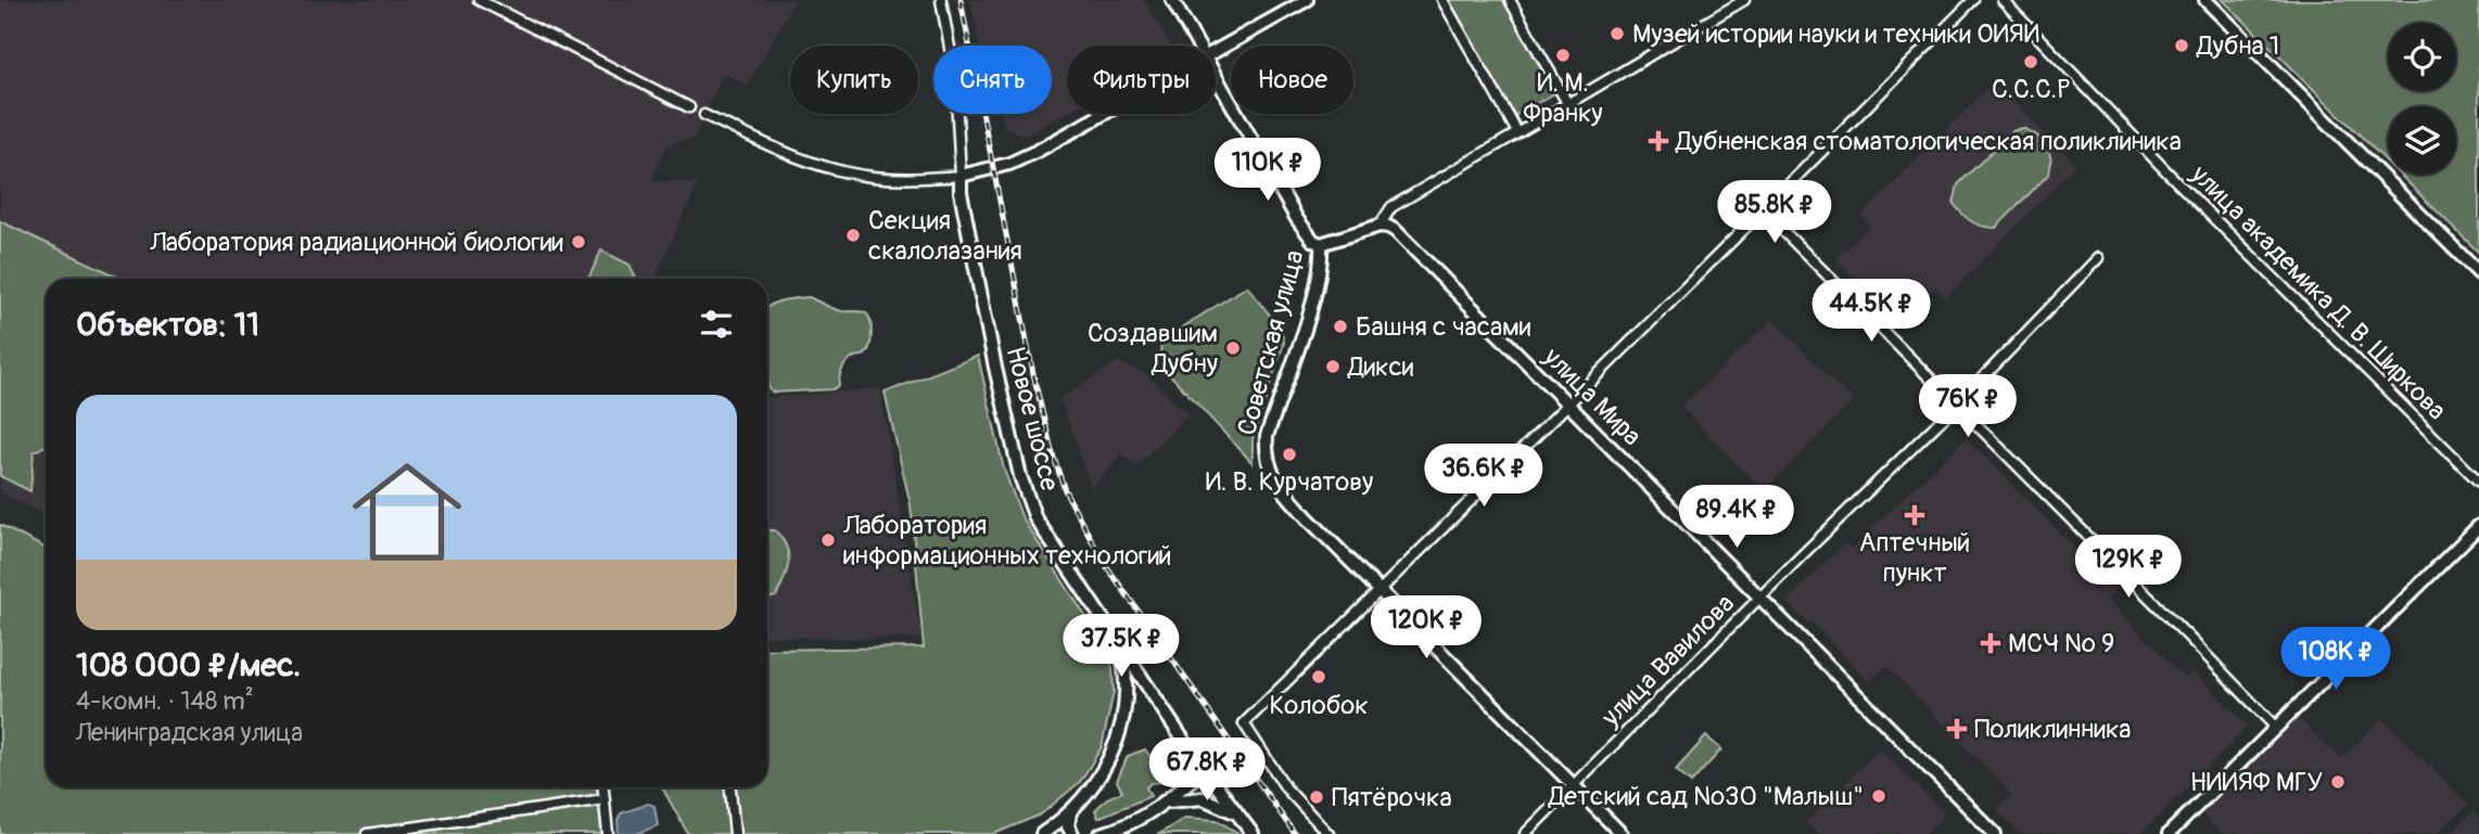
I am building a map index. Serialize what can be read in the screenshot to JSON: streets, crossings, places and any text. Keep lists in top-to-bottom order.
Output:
{
  "streets": {
    "main road": ["Советская улица", "улица Мира", "Новое шоссе"],
    "street": ["улица академика Д. В. Ширкова", "улица Вавилова"]
  },
  "crossings": [
    ["Советская улица", "улица Мира"],
    ["улица Мира", "улица Вавилова"]
  ],
  "places": {
    "other": [
      "Музей истории науки и техники ОИЯИ",
      "Дубна 1",
      "И. М. Франку",
      "С.С.С.Р",
      "Секция скалолазания",
      "Лаборатория радиационной биологии",
      "Башня с часами",
      "Создавшим Дубну",
      "Дикси",
      "И. В. Курчатову",
      "Лаборатория информационных технологий",
      "Колобок",
      "НИИЯФ МГУ",
      "Детский сад №30 \"Малыш\"",
      "Пятёрочка"
    ],
    "health": [
      "Дубненская стоматологическая поликлиника",
      "Аптечный пункт",
      "МСЧ № 9",
      "Поликлинника"
    ]
  },
  "page": {
    "chip": [
      "Купить",
      "Снять",
      "Фильтры",
      "Новое"
    ],
    "price": [
      "110K ₽",
      "85.8K ₽",
      "44.5K ₽",
      "76K ₽",
      "36.6K ₽",
      "89.4K ₽",
      "129K ₽",
      "120K ₽",
      "37.5K ₽",
      "108K ₽",
      "67.8K ₽"
    ],
    "heading": "Объектов: 11",
    "list": [
      {
        "name": "108 000 ₽/мес.",
        "note": "4-комн. · 148 m² · Ленинградская улица"
      }
    ]
  }
}
